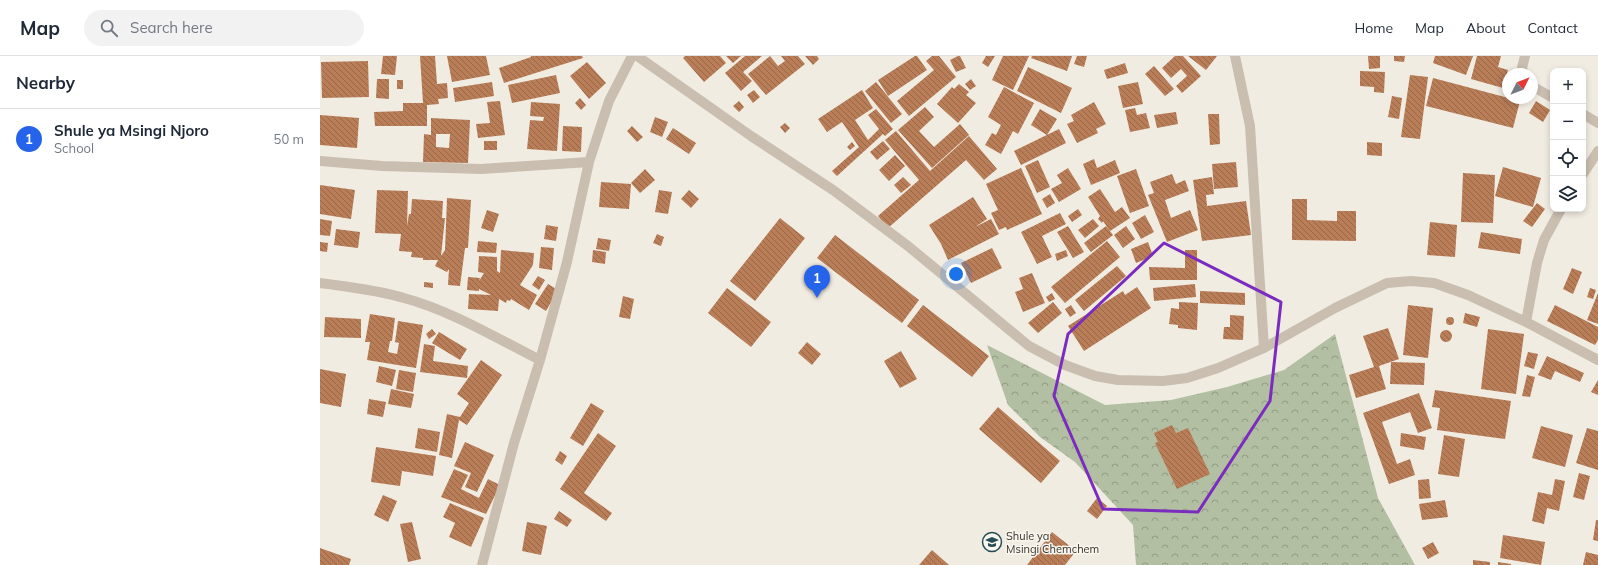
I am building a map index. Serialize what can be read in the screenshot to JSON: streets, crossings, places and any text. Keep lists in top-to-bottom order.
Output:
{
  "places": {
    "school or university": ["Shule ya Msingi Chemchem"]
  },
  "north": "top right",
  "page": {
    "header": "Map",
    "search": "Search here",
    "nav": [
      "Home",
      "Map",
      "About",
      "Contact"
    ],
    "heading": "Nearby",
    "map_buttons": ["+", "−"],
    "list": [
      {
        "mark": "1",
        "name": "Shule ya Msingi Njoro",
        "note": "School",
        "value": "50 m"
      }
    ],
    "pins": "1"
  }
}
